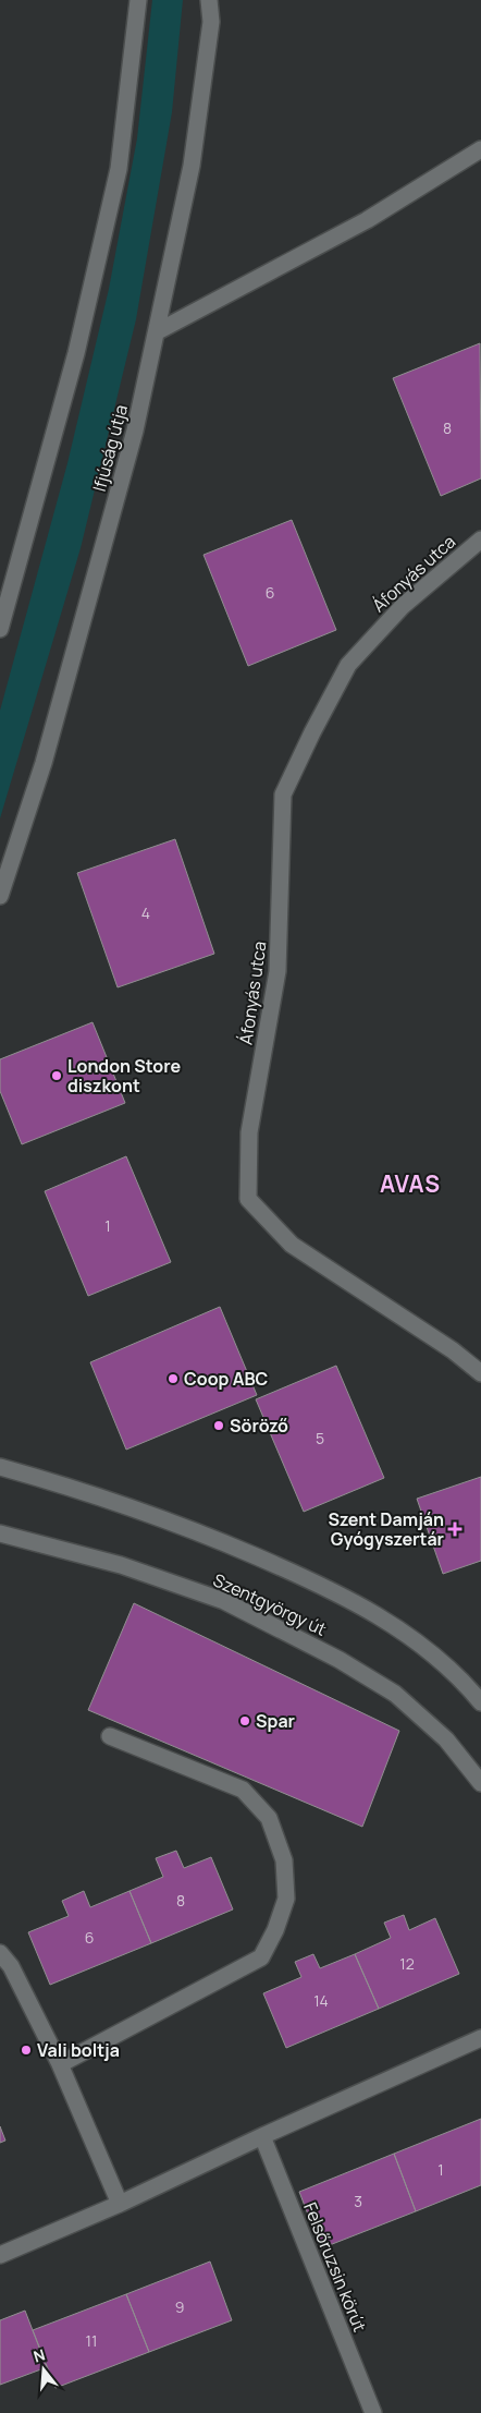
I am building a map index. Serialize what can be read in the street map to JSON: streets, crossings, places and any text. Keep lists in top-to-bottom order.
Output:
{
  "streets": {
    "street": [
      "Ifjúság útja",
      "Áfonyás utca",
      "Szentgyörgy út",
      "Felsőruzsin körút"
    ]
  },
  "districts": ["AVAS"],
  "places": {
    "other": [
      "London Store diszkont",
      "Coop ABC",
      "Söröző",
      "Spar",
      "Vali boltja"
    ],
    "health": ["Szent Damján Gyógyszertár"]
  },
  "house_numbers": [
    "8",
    "6",
    "4",
    "1",
    "5",
    "8",
    "6",
    "12",
    "14",
    "1",
    "3",
    "9",
    "11"
  ],
  "north": "top"
}
